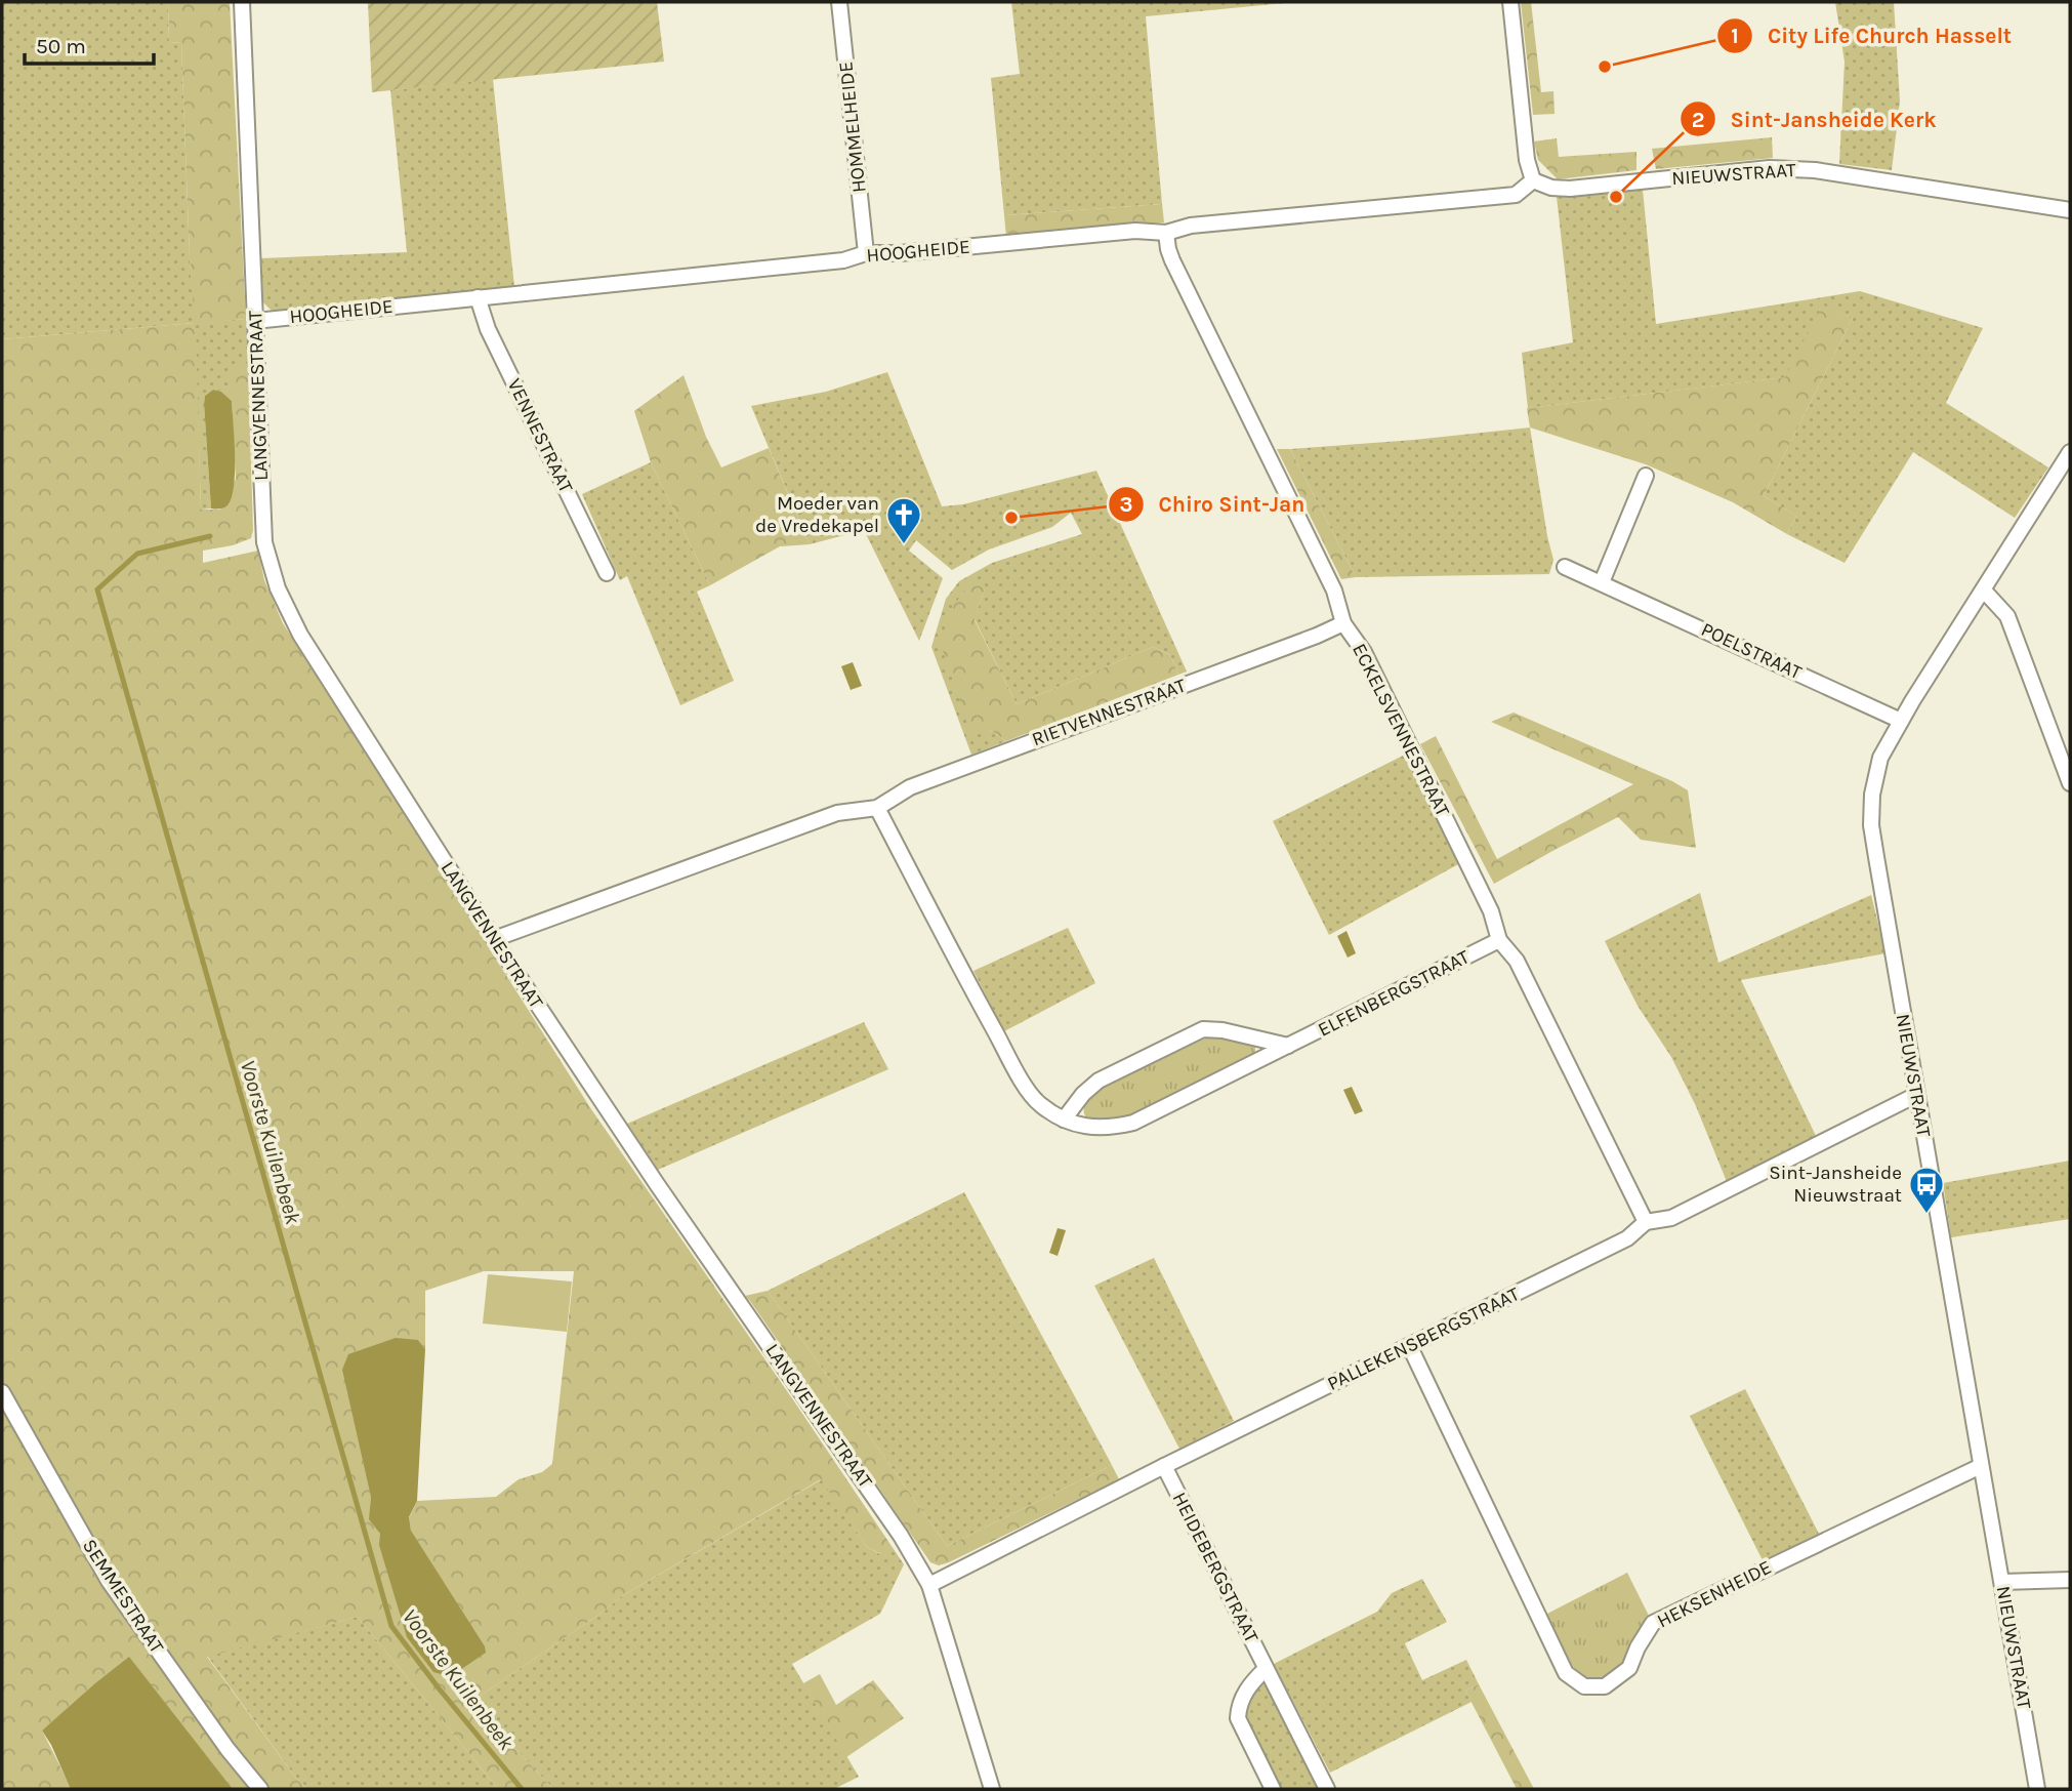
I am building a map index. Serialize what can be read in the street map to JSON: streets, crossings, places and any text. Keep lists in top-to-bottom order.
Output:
{
  "streets": {
    "street": [
      "HOMMELHEIDE",
      "NIEUWSTRAAT",
      "HOOGHEIDE",
      "LANGVENNESTRAAT",
      "VENNESTRAAT",
      "POELSTRAAT",
      "RIETVENNESTRAAT",
      "ECKELSVENNESTRAAT",
      "ELFENBERGSTRAAT",
      "PALLEKENSBERGSTRAAT",
      "HEIDEBERGSTRAAT",
      "HEKSENHEIDE",
      "SEMMESTRAAT"
    ]
  },
  "crossings": [
    ["HOMMELHEIDE", "HOOGHEIDE"],
    ["NIEUWSTRAAT", "HOOGHEIDE"],
    ["NIEUWSTRAAT", "POELSTRAAT"],
    ["NIEUWSTRAAT", "PALLEKENSBERGSTRAAT"],
    ["NIEUWSTRAAT", "HEKSENHEIDE"],
    ["HOOGHEIDE", "LANGVENNESTRAAT"],
    ["HOOGHEIDE", "VENNESTRAAT"],
    ["HOOGHEIDE", "ECKELSVENNESTRAAT"],
    ["LANGVENNESTRAAT", "RIETVENNESTRAAT"],
    ["LANGVENNESTRAAT", "PALLEKENSBERGSTRAAT"],
    ["RIETVENNESTRAAT", "ECKELSVENNESTRAAT"],
    ["RIETVENNESTRAAT", "ELFENBERGSTRAAT"],
    ["ECKELSVENNESTRAAT", "ELFENBERGSTRAAT"],
    ["ECKELSVENNESTRAAT", "PALLEKENSBERGSTRAAT"],
    ["PALLEKENSBERGSTRAAT", "HEIDEBERGSTRAAT"],
    ["PALLEKENSBERGSTRAAT", "HEKSENHEIDE"]
  ],
  "water": ["Voorste Kuilenbeek"],
  "places": {
    "other": ["City Life Church Hasselt", "Sint-Jansheide Kerk", "Chiro Sint-Jan"],
    "church": ["Moeder van de Vredekapel"],
    "bus stop": ["Sint-Jansheide Nieuwstraat"]
  },
  "scale_bar": "50 m"
}
